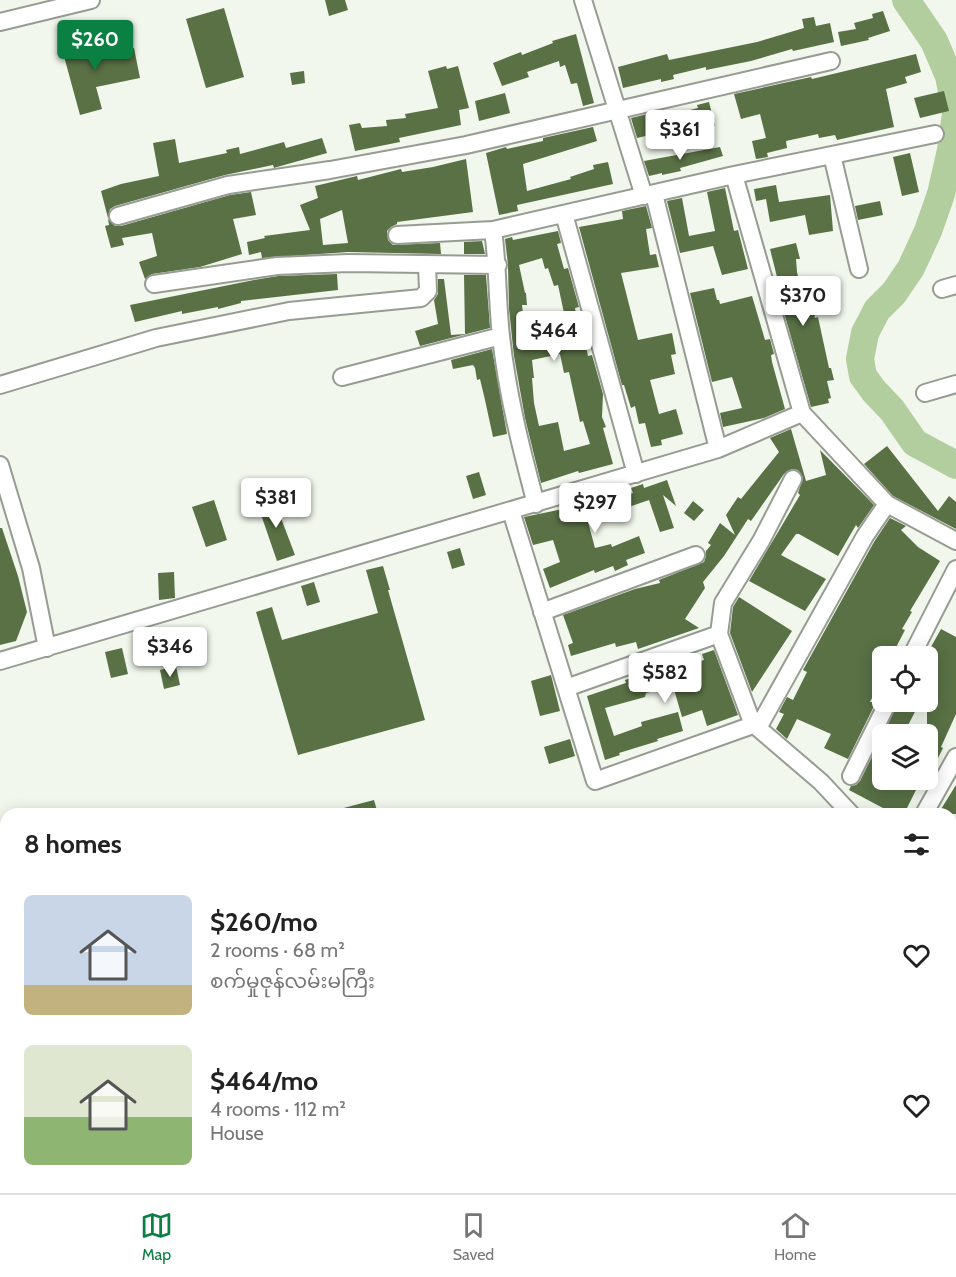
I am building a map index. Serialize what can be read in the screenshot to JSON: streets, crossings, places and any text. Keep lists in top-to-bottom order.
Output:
{
  "page": {
    "price": [
      "$260",
      "$361",
      "$370",
      "$464",
      "$381",
      "$297",
      "$346",
      "$582"
    ],
    "heading": "8 homes",
    "list": [
      {
        "name": "$260/mo",
        "note": "2 rooms · 68 m² · စက်မှုဇုန်လမ်းမကြီး"
      },
      {
        "name": "$464/mo",
        "note": "4 rooms · 112 m² · House"
      }
    ],
    "tabs": ["Map", "Saved", "Home"]
  }
}
